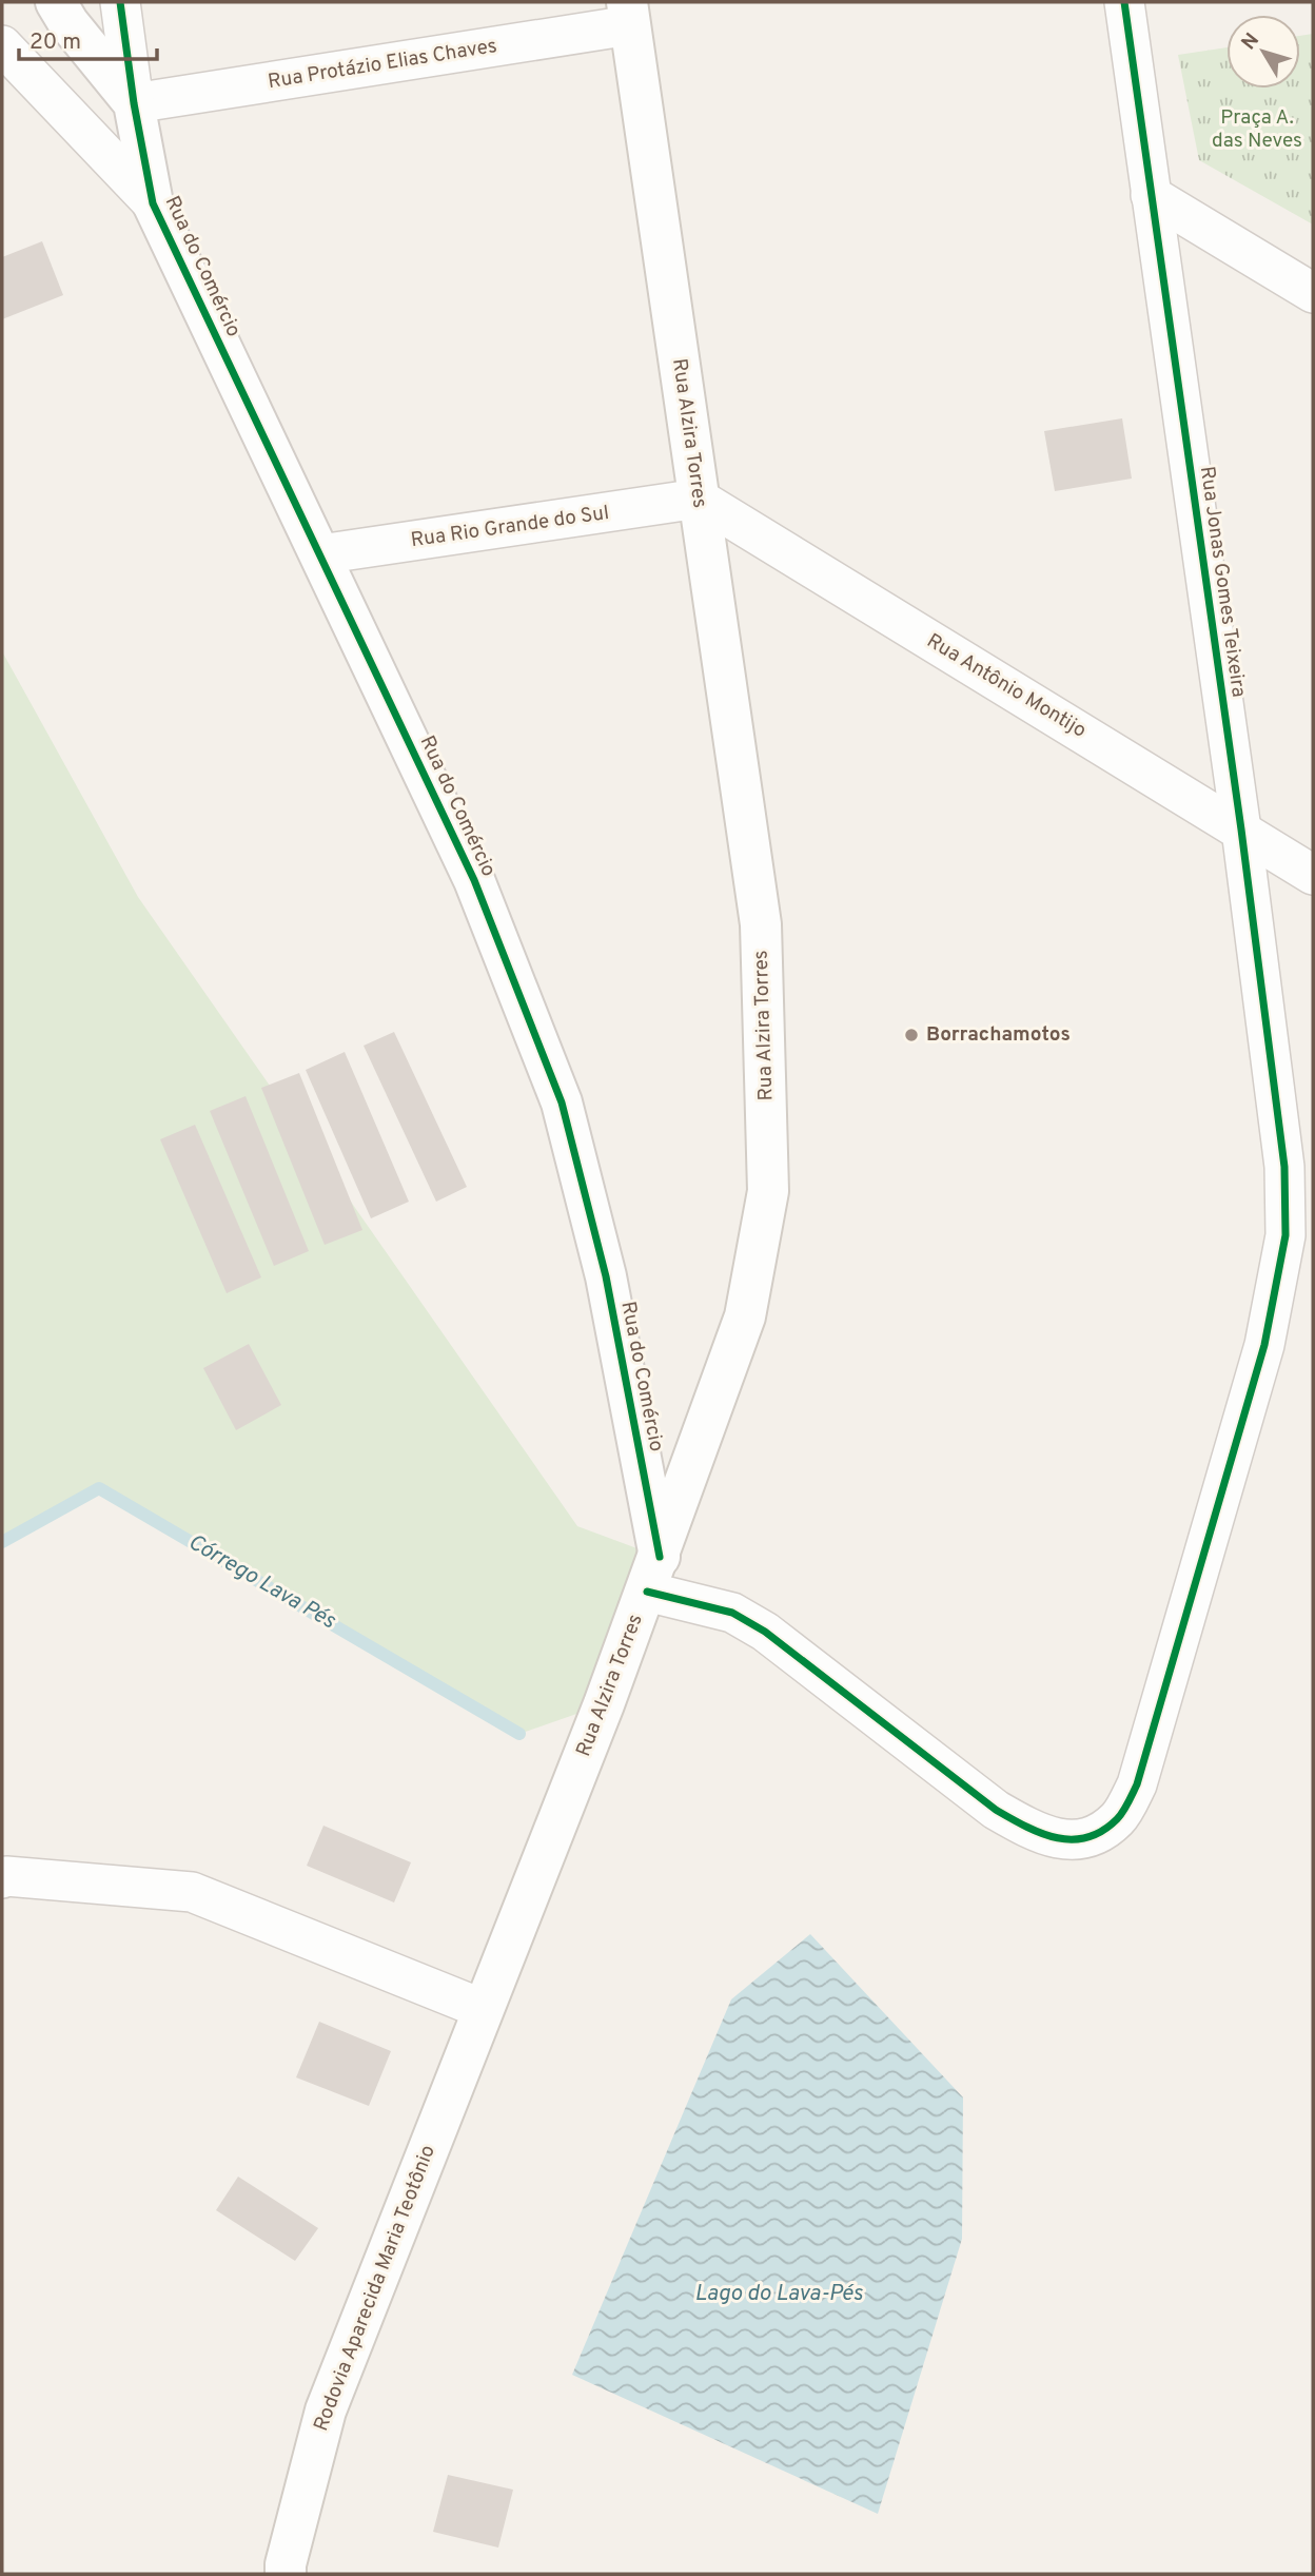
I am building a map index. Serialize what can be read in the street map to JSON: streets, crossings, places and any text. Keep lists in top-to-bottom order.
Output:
{
  "streets": {
    "main road": ["Rua do Comércio", "Rua Alzira Torres", "Rodovia Aparecida Maria Teotônio"],
    "street": [
      "Rua Protázio Elias Chaves",
      "Rua Rio Grande do Sul",
      "Rua Jonas Gomes Teixeira",
      "Rua Antônio Montijo"
    ]
  },
  "crossings": [
    ["Rua Protázio Elias Chaves", "Rua do Comércio"],
    ["Rua Protázio Elias Chaves", "Rua Alzira Torres"],
    ["Rua do Comércio", "Rua Alzira Torres"],
    ["Rua do Comércio", "Rua Rio Grande do Sul"],
    ["Rua do Comércio", "Rua Jonas Gomes Teixeira"],
    ["Rua Alzira Torres", "Rua Rio Grande do Sul"],
    ["Rua Alzira Torres", "Rua Jonas Gomes Teixeira"],
    ["Rua Alzira Torres", "Rua Antônio Montijo"],
    ["Rua Alzira Torres", "Rodovia Aparecida Maria Teotônio"],
    ["Rua Rio Grande do Sul", "Rua Antônio Montijo"],
    ["Rua Jonas Gomes Teixeira", "Rua Antônio Montijo"]
  ],
  "water": ["Córrego Lava Pés", "Lago do Lava-Pés"],
  "parks": ["Praça A. das Neves"],
  "places": ["Borrachamotos"],
  "scale_bar": "20 m",
  "north": "top left"
}
